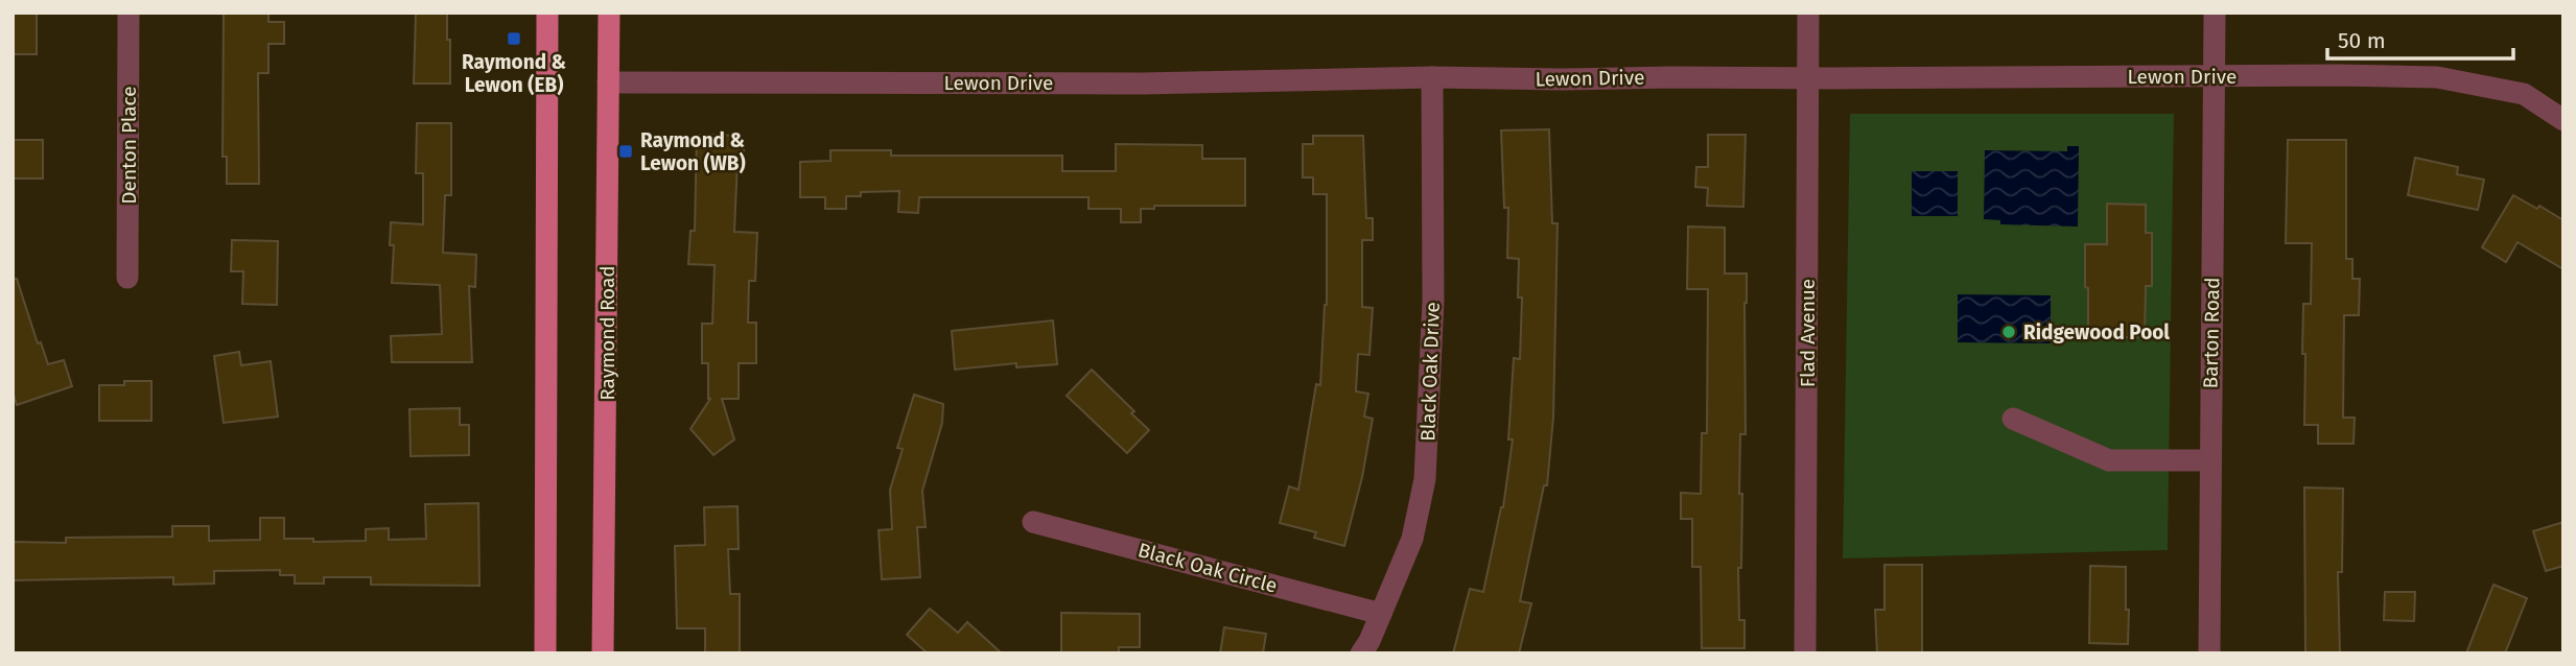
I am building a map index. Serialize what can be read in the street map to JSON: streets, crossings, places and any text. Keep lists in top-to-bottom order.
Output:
{
  "streets": {
    "main road": ["Raymond Road"],
    "street": [
      "Lewon Drive",
      "Denton Place",
      "Flad Avenue",
      "Barton Road",
      "Black Oak Drive",
      "Black Oak Circle"
    ]
  },
  "crossings": [
    ["Lewon Drive", "Raymond Road"],
    ["Lewon Drive", "Flad Avenue"],
    ["Lewon Drive", "Barton Road"],
    ["Lewon Drive", "Black Oak Drive"],
    ["Black Oak Drive", "Black Oak Circle"]
  ],
  "places": {
    "transit": ["Raymond & Lewon (EB)", "Raymond & Lewon (WB)"],
    "other": ["Ridgewood Pool"]
  },
  "scale_bar": "50 m"
}
